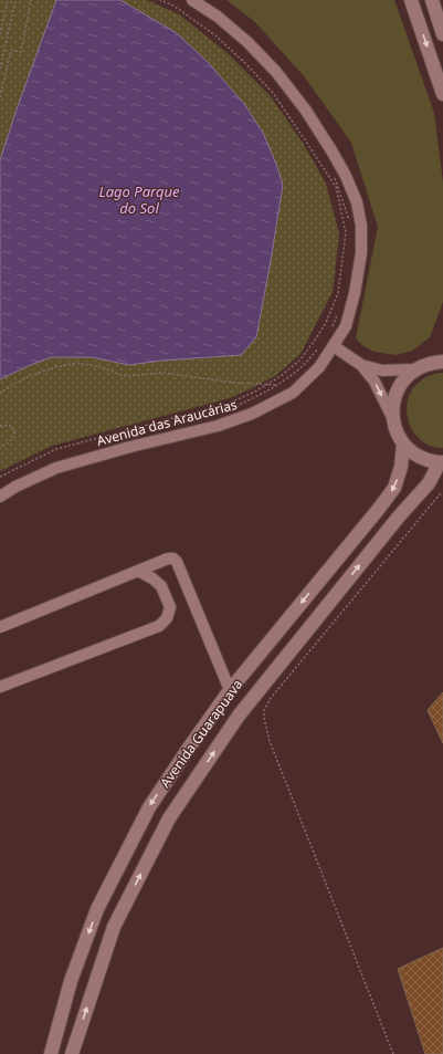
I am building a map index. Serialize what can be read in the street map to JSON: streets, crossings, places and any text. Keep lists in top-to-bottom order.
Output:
{
  "streets": {
    "street": ["Avenida das Araucárias", "Avenida Guarapuava"]
  },
  "water": ["Lago Parque do Sol"]
}
